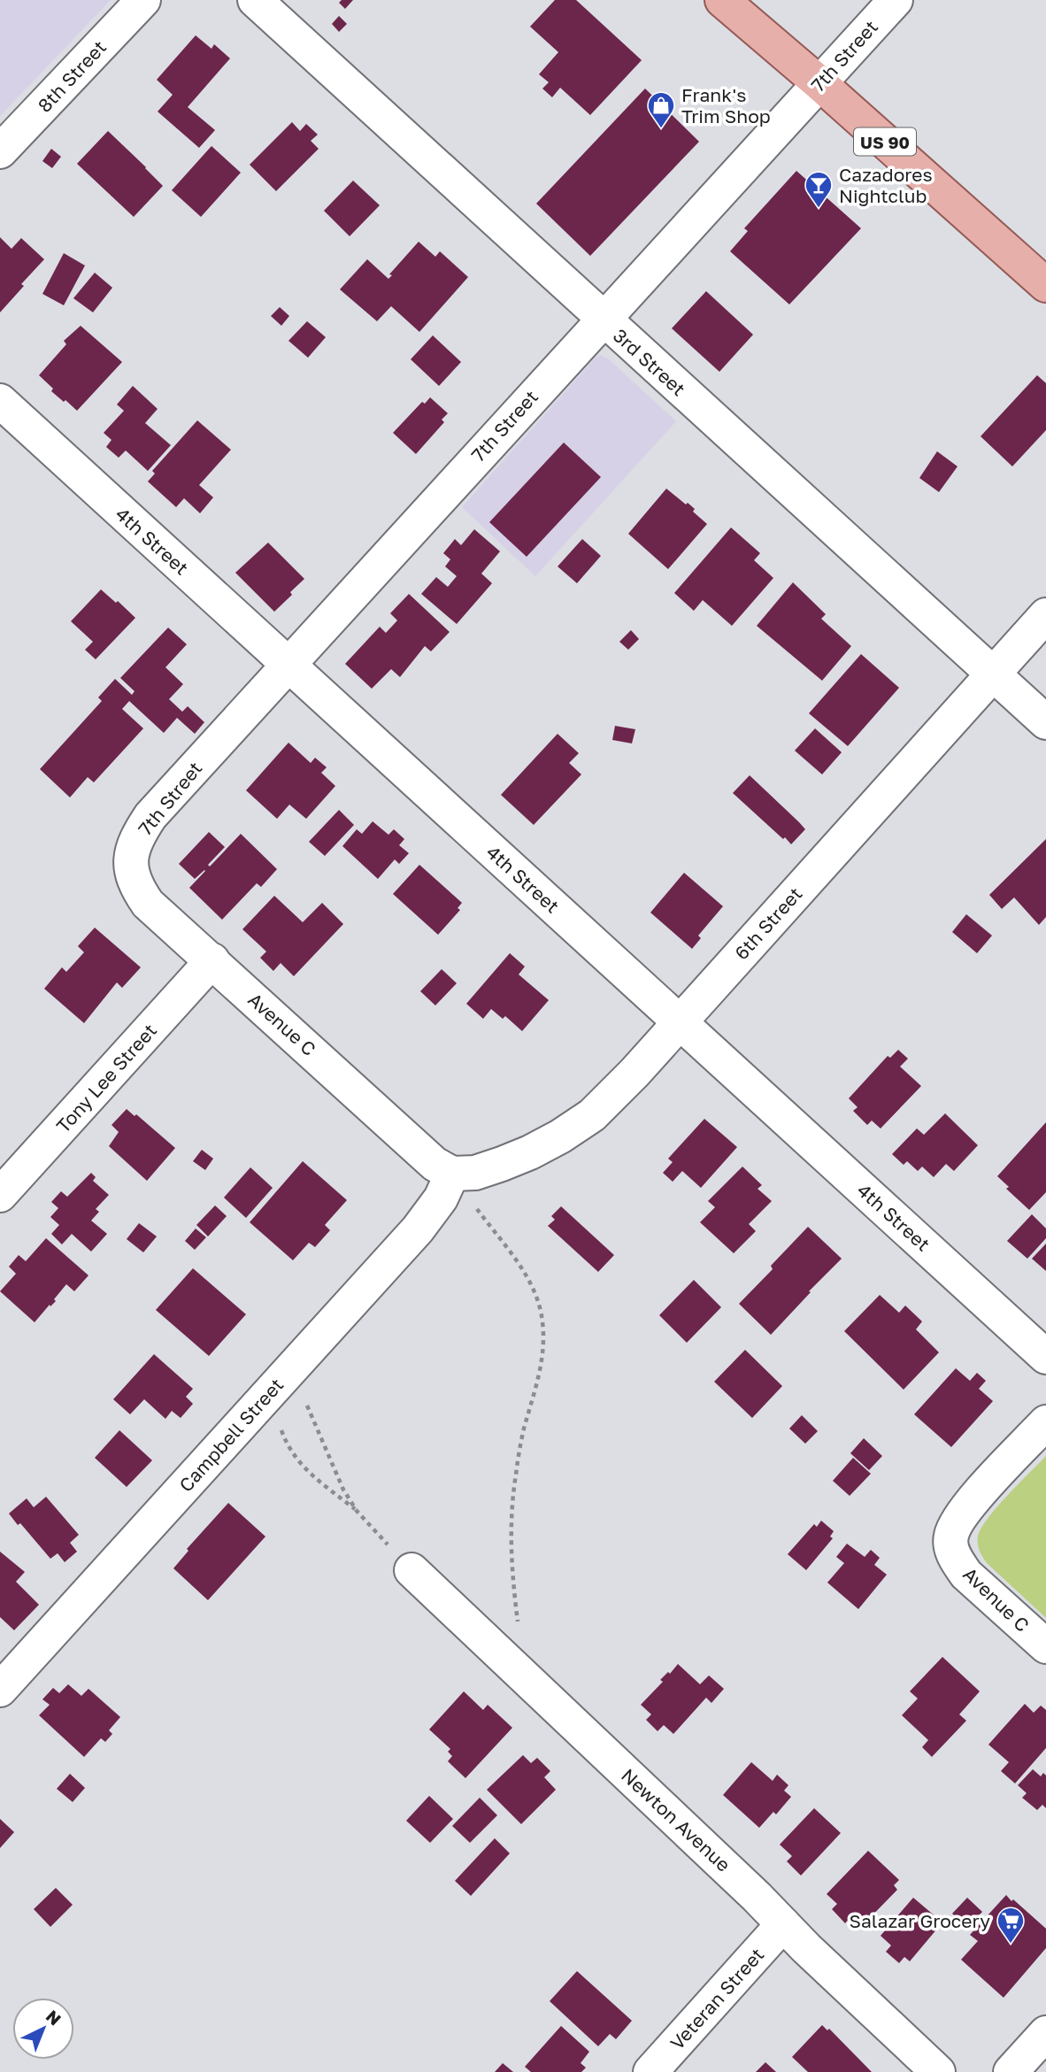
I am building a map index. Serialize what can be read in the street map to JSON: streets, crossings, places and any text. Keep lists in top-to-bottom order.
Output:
{
  "streets": {
    "main road": ["US 90"],
    "street": [
      "7th Street",
      "8th Street",
      "3rd Street",
      "4th Street",
      "6th Street",
      "Avenue C",
      "Tony Lee Street",
      "Campbell Street",
      "Newton Avenue",
      "Veteran Street"
    ]
  },
  "crossings": [
    ["7th Street", "US 90"],
    ["7th Street", "3rd Street"],
    ["7th Street", "4th Street"],
    ["7th Street", "Avenue C"],
    ["3rd Street", "6th Street"],
    ["4th Street", "6th Street"],
    ["6th Street", "Avenue C"],
    ["6th Street", "Campbell Street"],
    ["Avenue C", "Tony Lee Street"],
    ["Avenue C", "Campbell Street"],
    ["Newton Avenue", "Veteran Street"]
  ],
  "places": {
    "shop": ["Frank's Trim Shop"],
    "bar": ["Cazadores Nightclub"],
    "supermarket": ["Salazar Grocery"]
  },
  "north": "top right"
}
